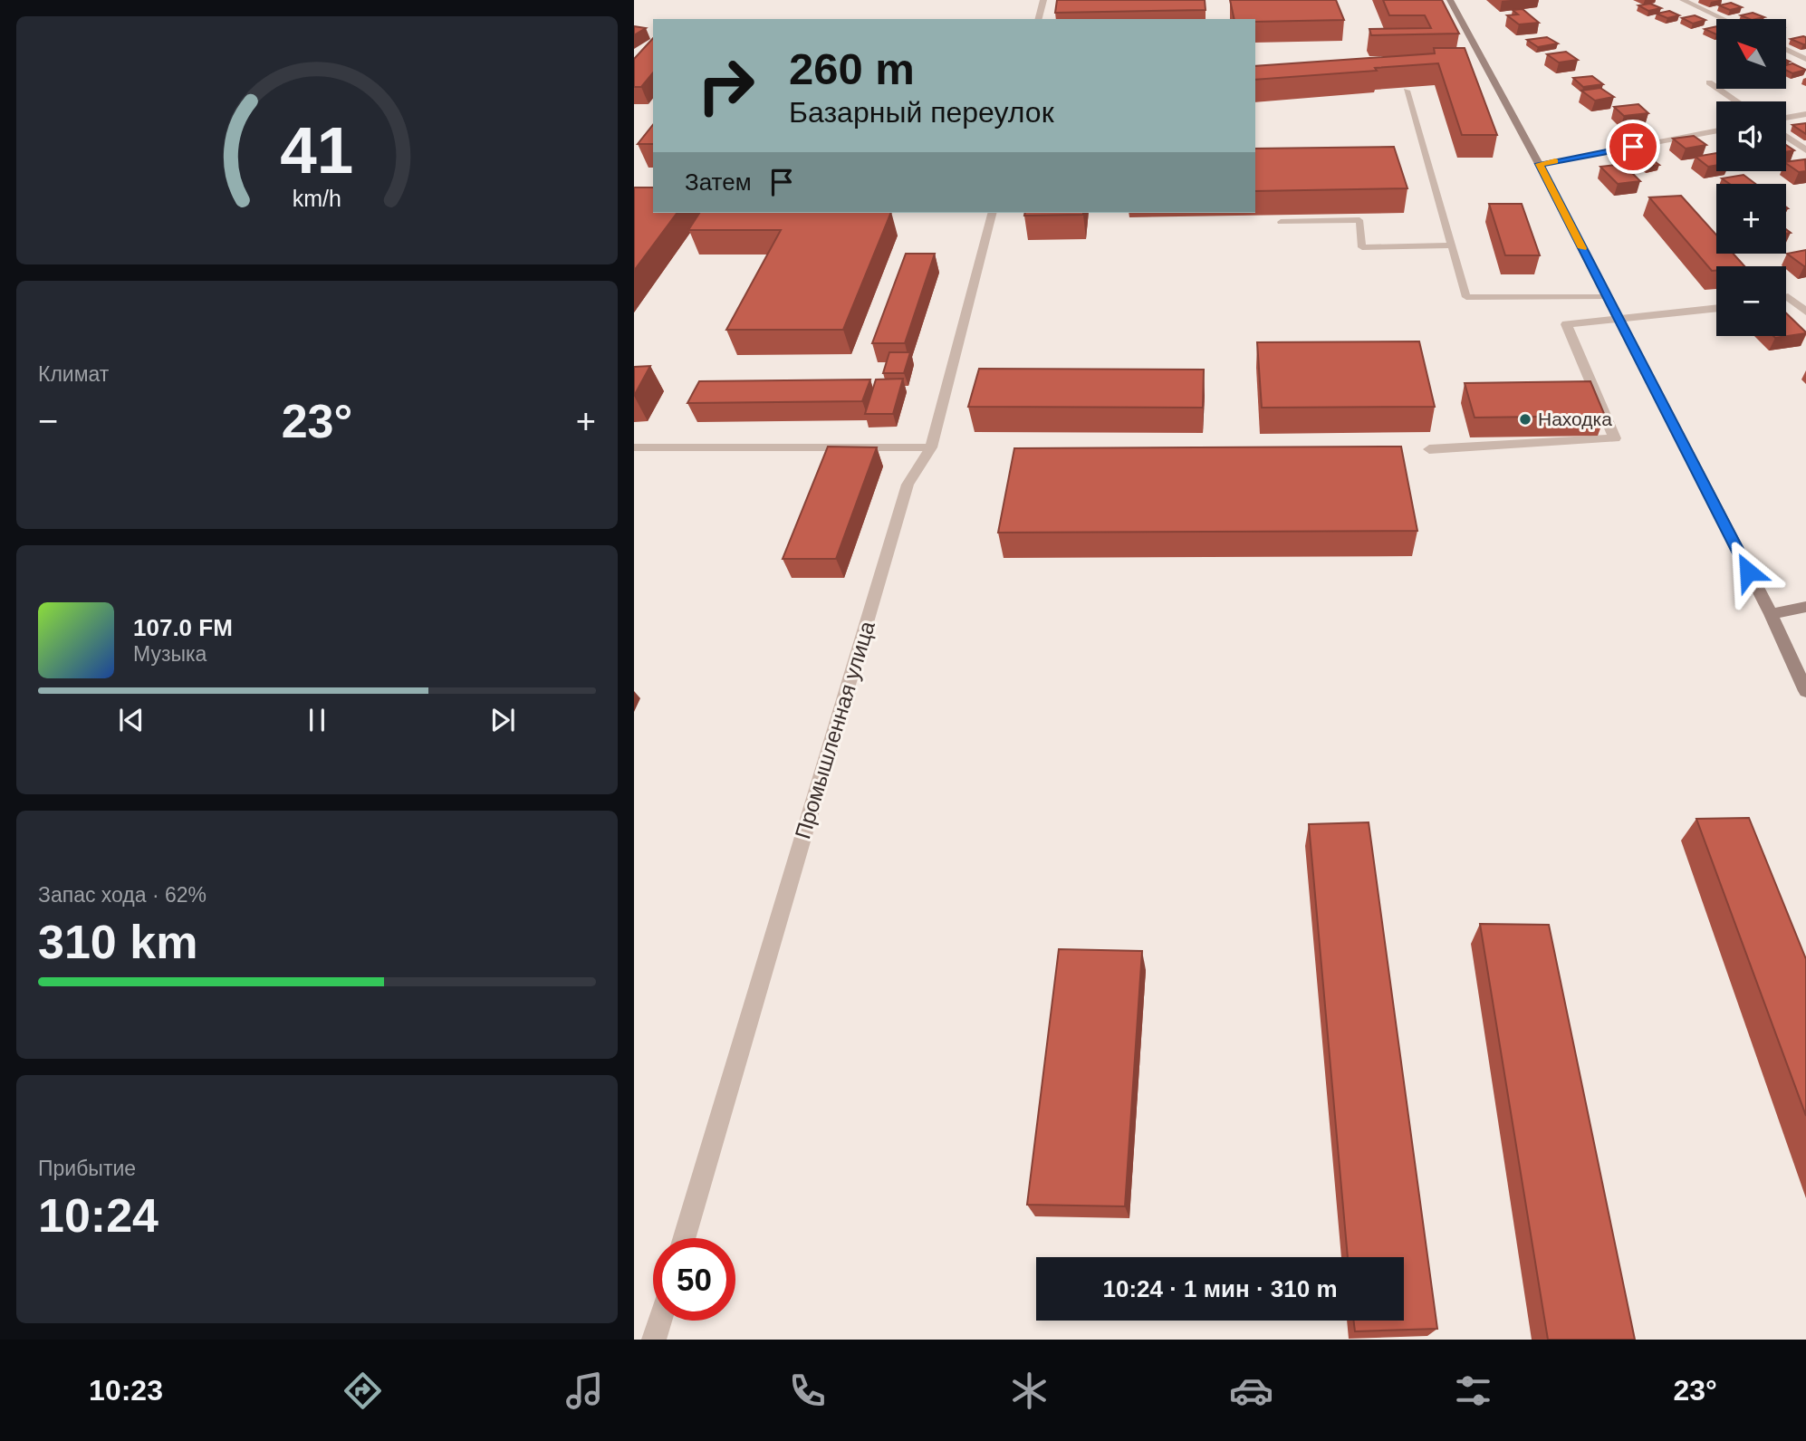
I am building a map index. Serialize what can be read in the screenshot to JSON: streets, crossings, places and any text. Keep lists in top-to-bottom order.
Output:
{
  "streets": {
    "street": ["Промышленная улица"]
  },
  "places": ["Находка"],
  "north": "top left",
  "page": {
    "map_buttons": ["+", "−"],
    "turn": ["260 m", "Базарный переулок"],
    "then": "Затем",
    "tile": [
      "Климат",
      ["Запас хода · 62%", "310 km"],
      ["Прибытие", "10:24"]
    ],
    "heat": ["−", "23°", "+"],
    "song": ["107.0 FM", "Музыка"],
    "limit": "50",
    "trip": "10:24 · 1 мин · 310 m",
    "tabs": ["10:23", "23°"],
    "gauge": ["41", "km/h"]
  }
}
